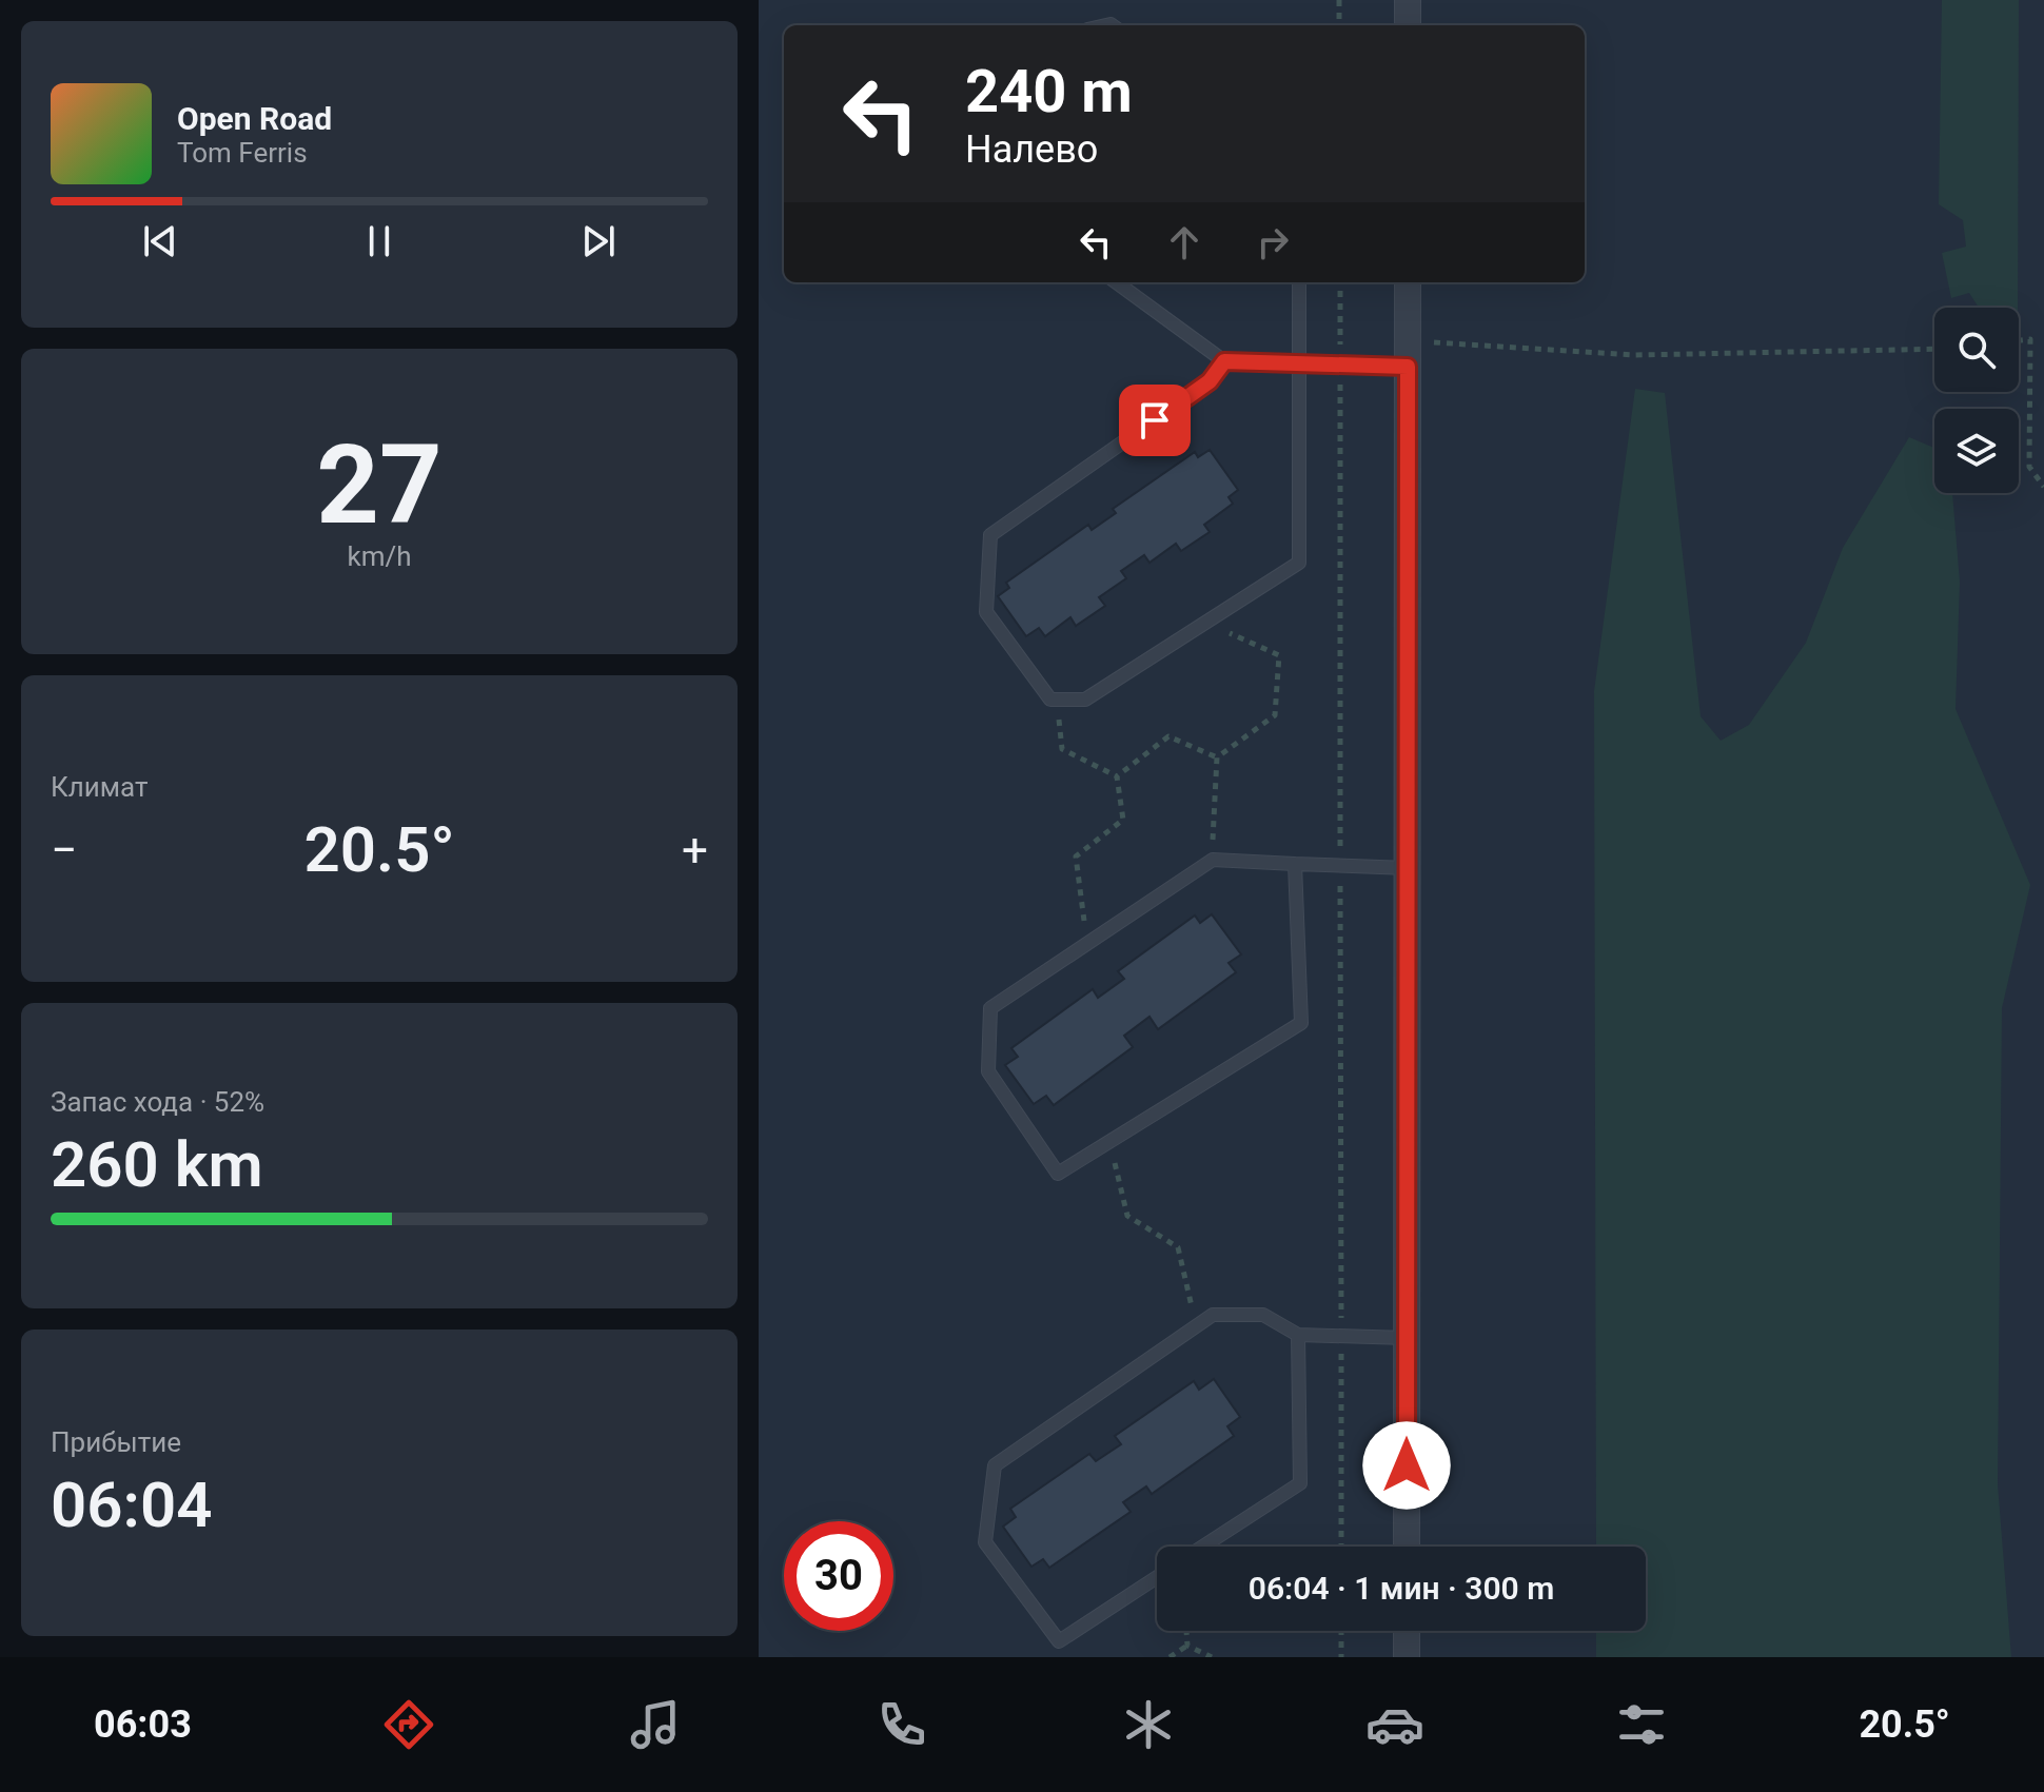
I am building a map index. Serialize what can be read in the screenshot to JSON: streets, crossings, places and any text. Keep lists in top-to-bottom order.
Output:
{
  "page": {
    "turn": ["240 m", "Налево"],
    "song": ["Open Road", "Tom Ferris"],
    "tile": [
      ["27", "km/h"],
      "Климат",
      ["Запас хода · 52%", "260 km"],
      ["Прибытие", "06:04"]
    ],
    "heat": ["−", "20.5°", "+"],
    "limit": "30",
    "trip": "06:04 · 1 мин · 300 m",
    "tabs": ["06:03", "20.5°"]
  }
}
